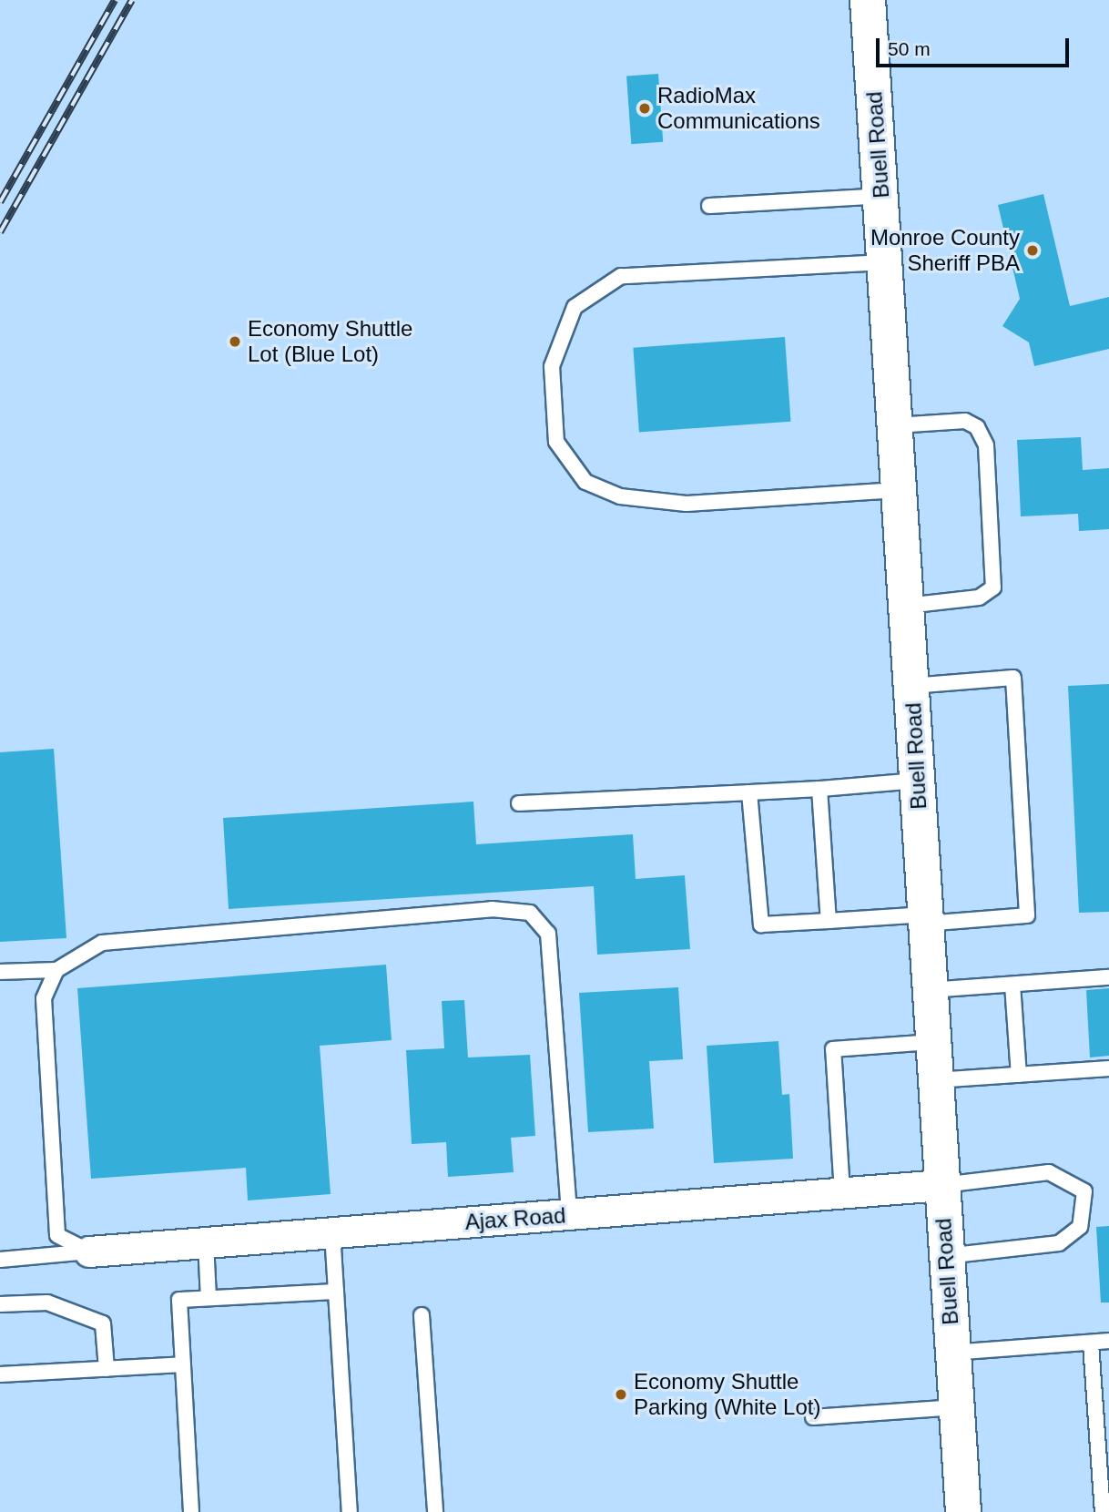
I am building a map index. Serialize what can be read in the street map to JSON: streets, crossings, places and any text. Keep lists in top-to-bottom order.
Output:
{
  "streets": {
    "street": ["Buell Road", "Ajax Road"]
  },
  "crossings": [
    ["Buell Road", "Ajax Road"]
  ],
  "places": [
    "RadioMax Communications",
    "Monroe County Sheriff PBA",
    "Economy Shuttle Lot (Blue Lot)",
    "Economy Shuttle Parking (White Lot)"
  ],
  "scale_bar": "50 m"
}
